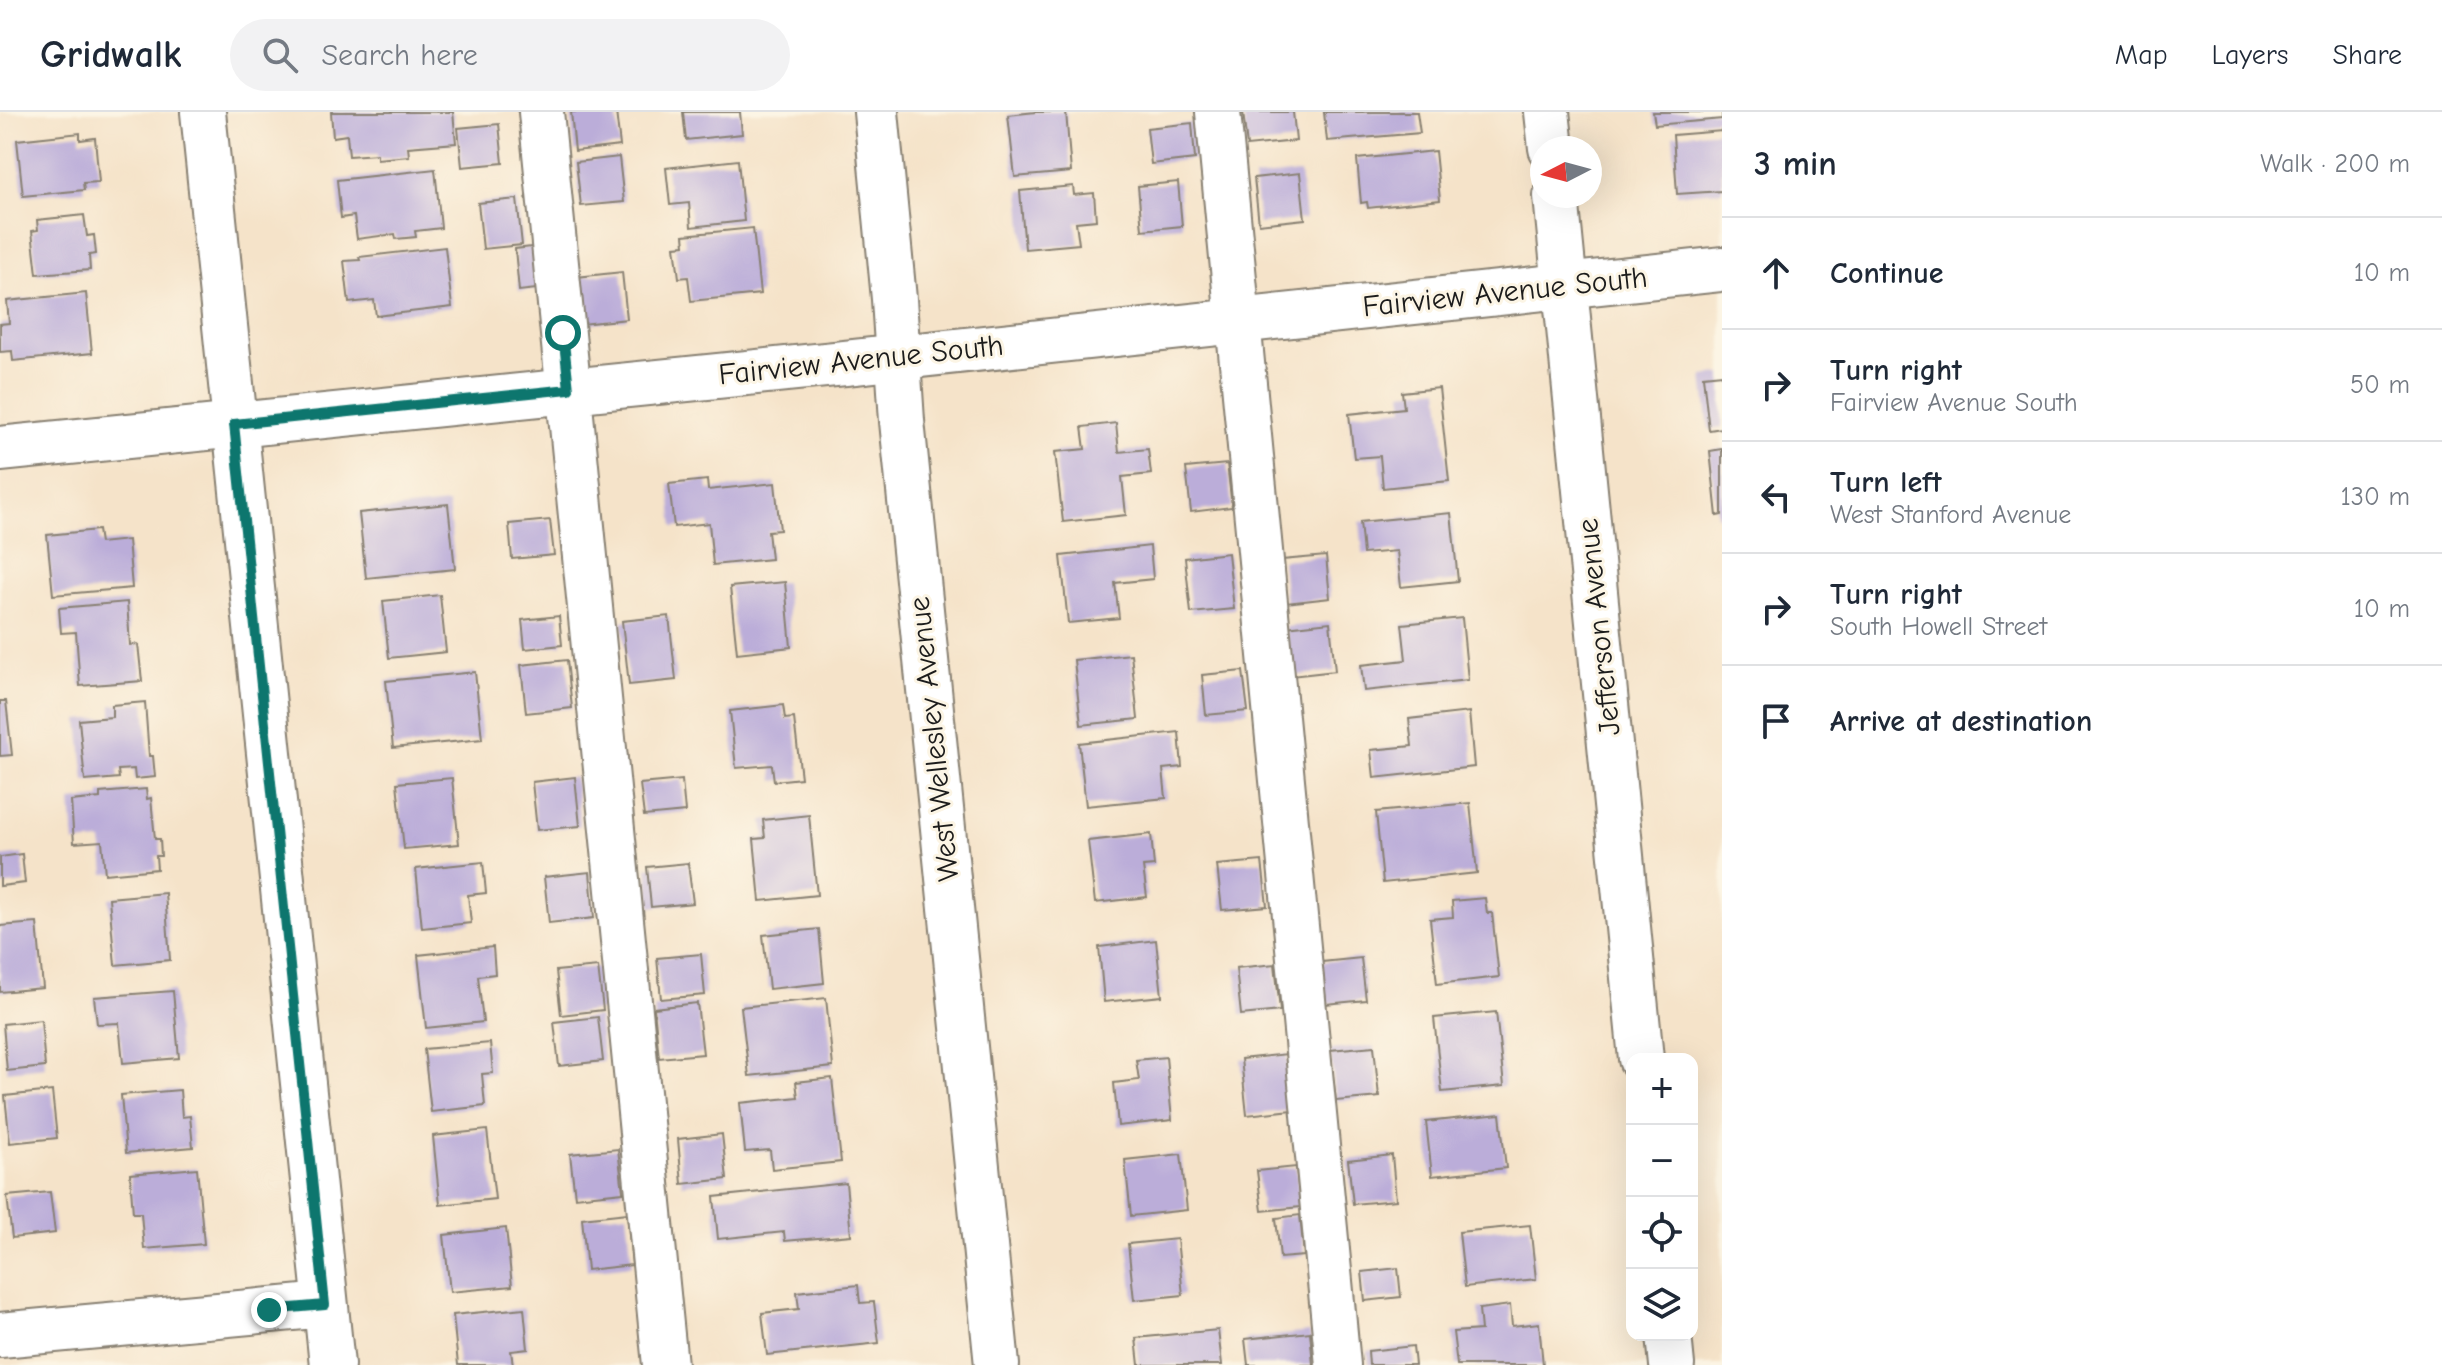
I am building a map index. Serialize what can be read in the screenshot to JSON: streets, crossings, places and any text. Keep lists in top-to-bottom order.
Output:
{
  "streets": {
    "street": ["Fairview Avenue South", "Jefferson Avenue", "West Wellesley Avenue"]
  },
  "crossings": [
    ["Fairview Avenue South", "Jefferson Avenue"],
    ["Fairview Avenue South", "West Wellesley Avenue"]
  ],
  "north": "left",
  "page": {
    "header": "Gridwalk",
    "search": "Search here",
    "nav": ["Map", "Layers", "Share"],
    "heading": ["3 min", "Walk · 200 m"],
    "list": [
      ["Continue", "10 m"],
      ["Turn right", "Fairview Avenue South", "50 m"],
      ["Turn left", "West Stanford Avenue", "130 m"],
      ["Turn right", "South Howell Street", "10 m"],
      "Arrive at destination"
    ],
    "map_buttons": ["+", "−"]
  }
}
